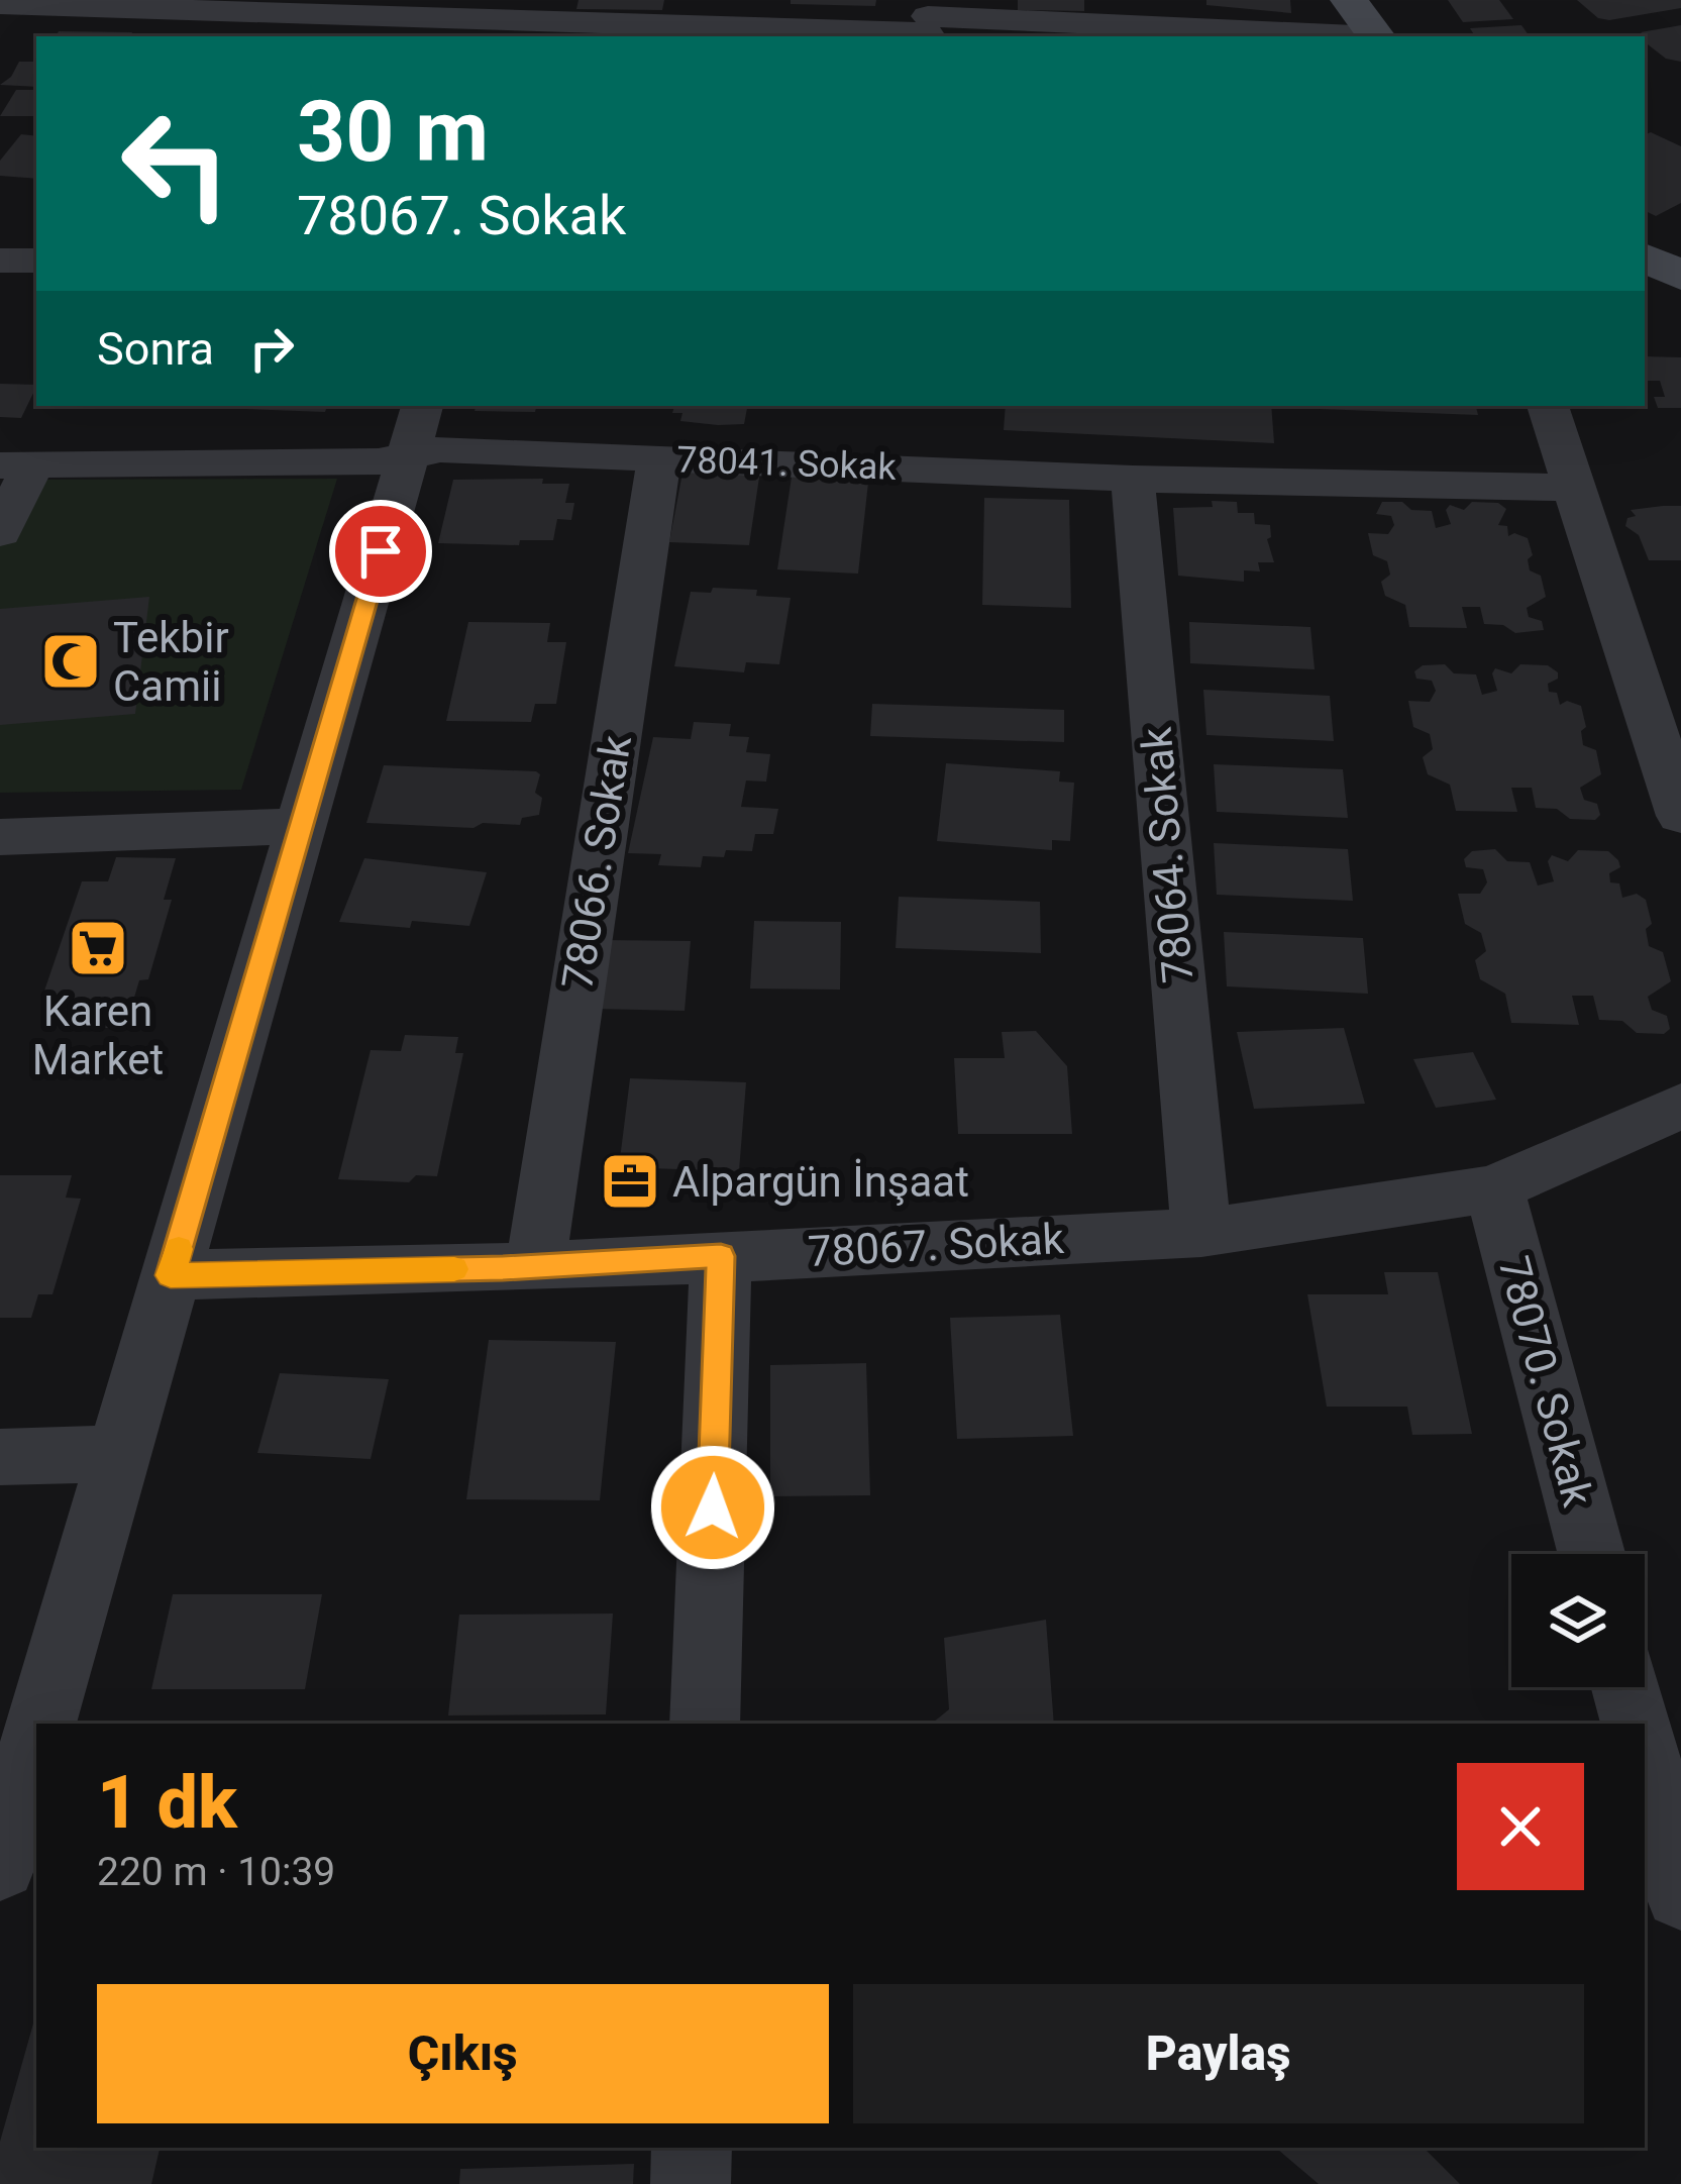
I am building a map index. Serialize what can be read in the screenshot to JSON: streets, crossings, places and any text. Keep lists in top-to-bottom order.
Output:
{
  "streets": {
    "street": [
      "78041. Sokak",
      "78064. Sokak",
      "78066. Sokak",
      "78067. Sokak",
      "78070. Sokak"
    ]
  },
  "crossings": [
    ["78041. Sokak", "78064. Sokak"],
    ["78041. Sokak", "78066. Sokak"],
    ["78064. Sokak", "78067. Sokak"],
    ["78066. Sokak", "78067. Sokak"],
    ["78067. Sokak", "78070. Sokak"]
  ],
  "places": {
    "mosque": ["Tekbir Camii"],
    "supermarket": ["Karen Market"],
    "office": ["Alpargün İnşaat"]
  },
  "page": {
    "turn": ["30 m", "78067. Sokak"],
    "then": "Sonra",
    "heading": ["1 dk", "220 m · 10:39"],
    "buttons": ["Çıkış", "Paylaş"]
  }
}
